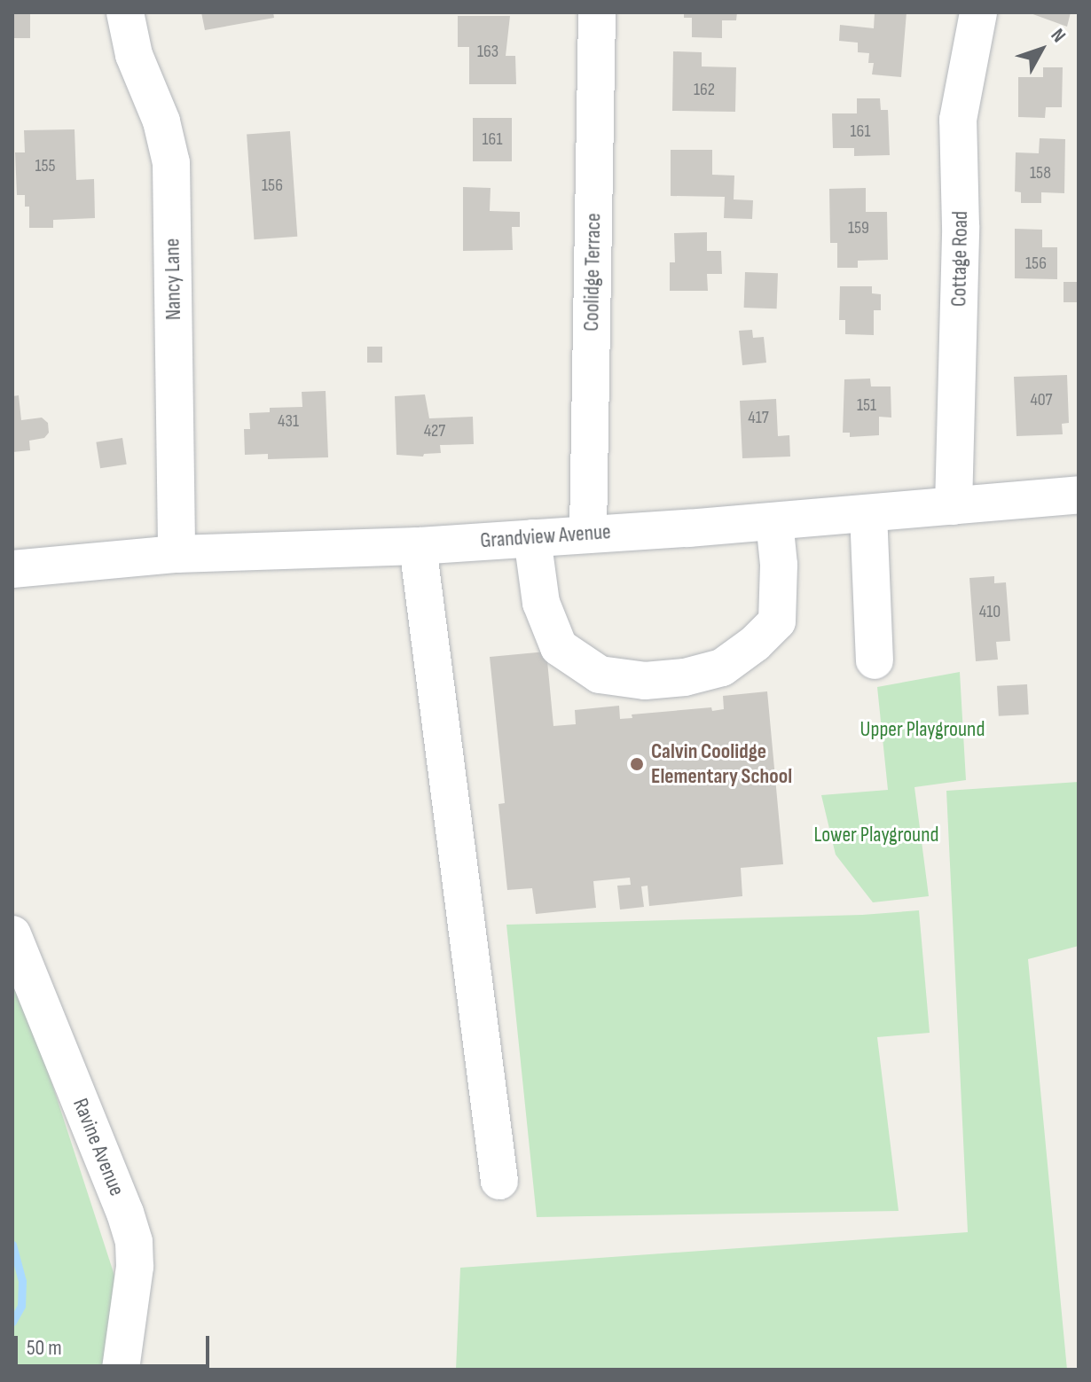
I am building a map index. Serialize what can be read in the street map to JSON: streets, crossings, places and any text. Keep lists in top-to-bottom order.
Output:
{
  "streets": {
    "street": [
      "Cottage Road",
      "Coolidge Terrace",
      "Nancy Lane",
      "Grandview Avenue",
      "Ravine Avenue"
    ]
  },
  "crossings": [
    ["Cottage Road", "Grandview Avenue"],
    ["Coolidge Terrace", "Grandview Avenue"],
    ["Nancy Lane", "Grandview Avenue"]
  ],
  "parks": ["Upper Playground", "Lower Playground"],
  "places": ["Calvin Coolidge Elementary School"],
  "house_numbers": [
    "163",
    "162",
    "161",
    "161",
    "155",
    "158",
    "156",
    "159",
    "156",
    "407",
    "151",
    "417",
    "431",
    "427",
    "410"
  ],
  "scale_bar": "50 m",
  "north": "top right"
}
